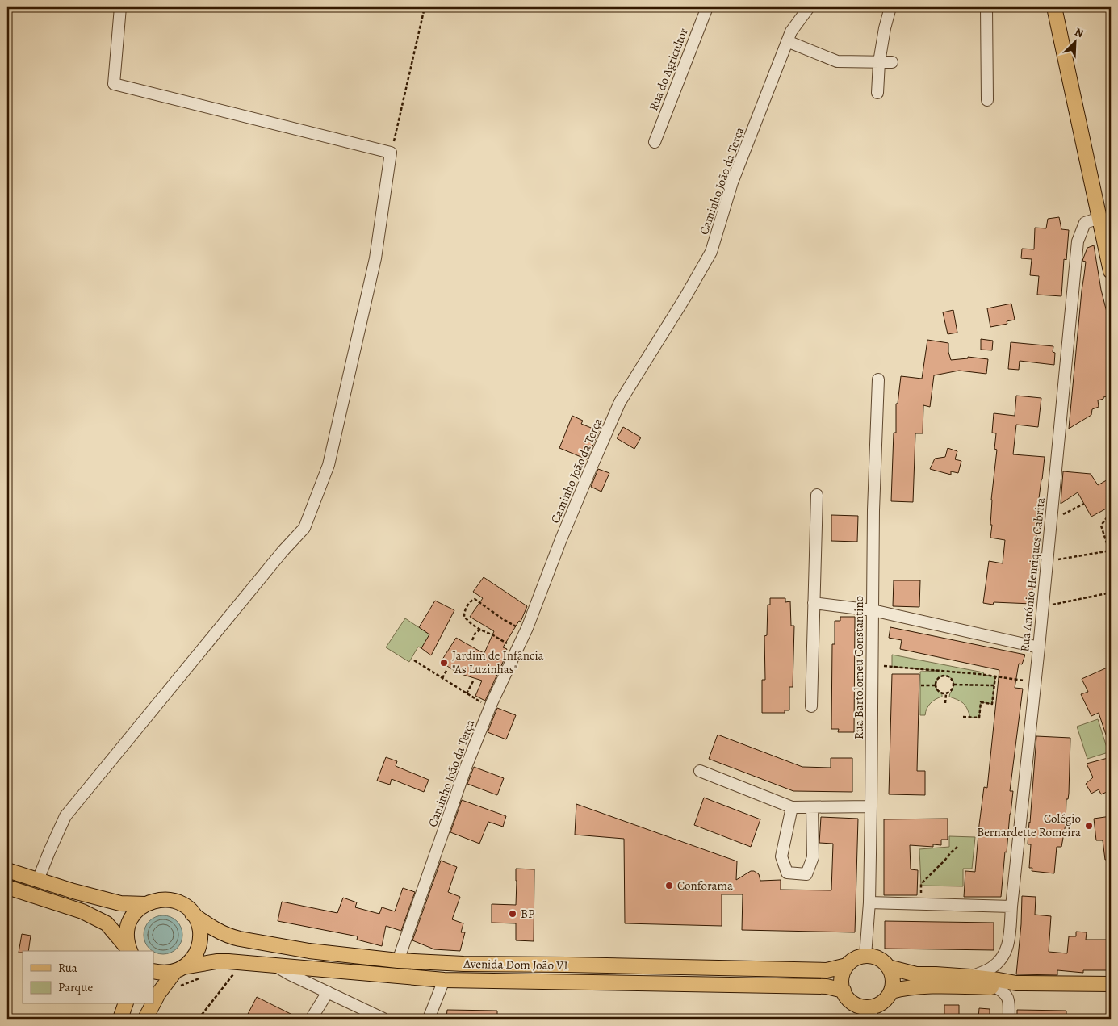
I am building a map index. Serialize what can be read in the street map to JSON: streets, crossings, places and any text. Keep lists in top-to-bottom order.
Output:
{
  "streets": {
    "main road": ["Avenida Dom João VI"],
    "street": [
      "Rua do Agricultor",
      "Caminho João da Terça",
      "Rua António Henriques Cabrita",
      "Rua Bartolomeu Constantino"
    ]
  },
  "crossings": [
    ["Caminho João da Terça", "Avenida Dom João VI"],
    ["Rua Bartolomeu Constantino", "Avenida Dom João VI"]
  ],
  "places": [
    "Jardim de Infância \"As Luzinhas\"",
    "Colégio Bernardette Romeira",
    "Conforama",
    "BP"
  ],
  "legend": ["Rua", "Parque"],
  "north": "top right"
}
